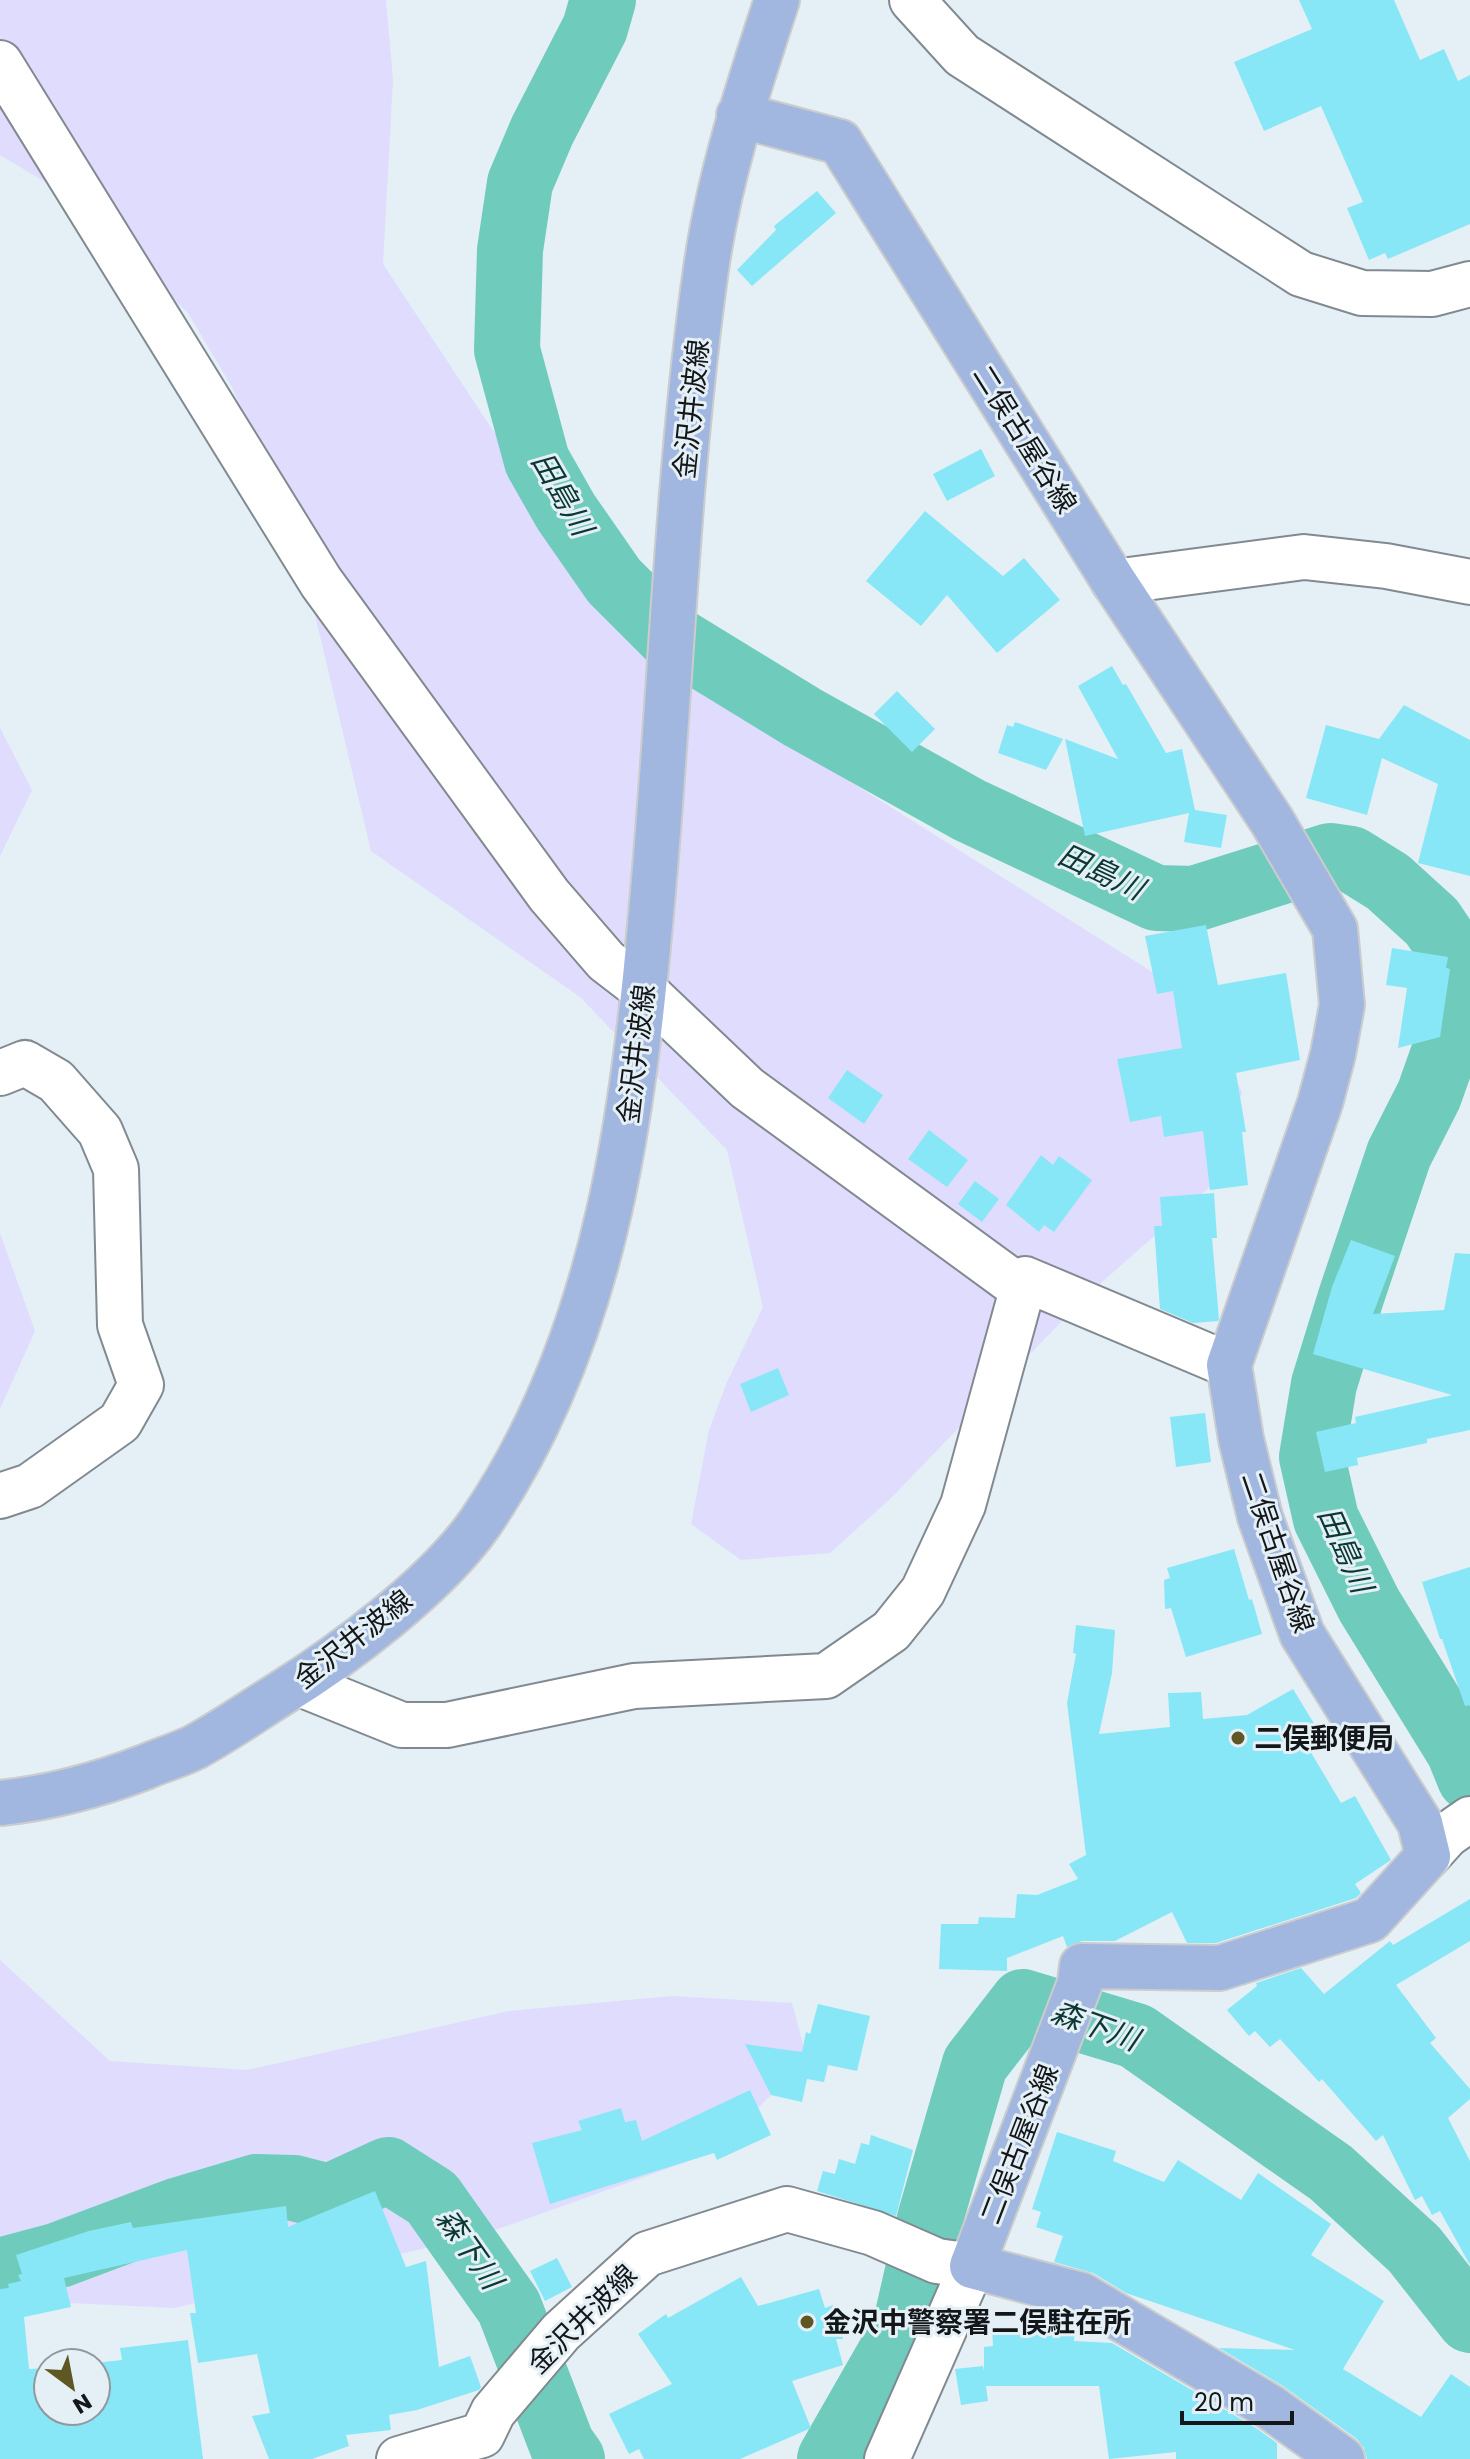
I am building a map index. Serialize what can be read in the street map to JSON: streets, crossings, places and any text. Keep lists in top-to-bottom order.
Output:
{
  "streets": {
    "main road": ["金沢井波線", "二俣古屋谷線"]
  },
  "crossings": [
    ["金沢井波線", "二俣古屋谷線"]
  ],
  "water": ["田島川", "森下川"],
  "places": ["二俣郵便局", "金沢中警察署二俣駐在所"],
  "scale_bar": "20 m",
  "north": "bottom right"
}
